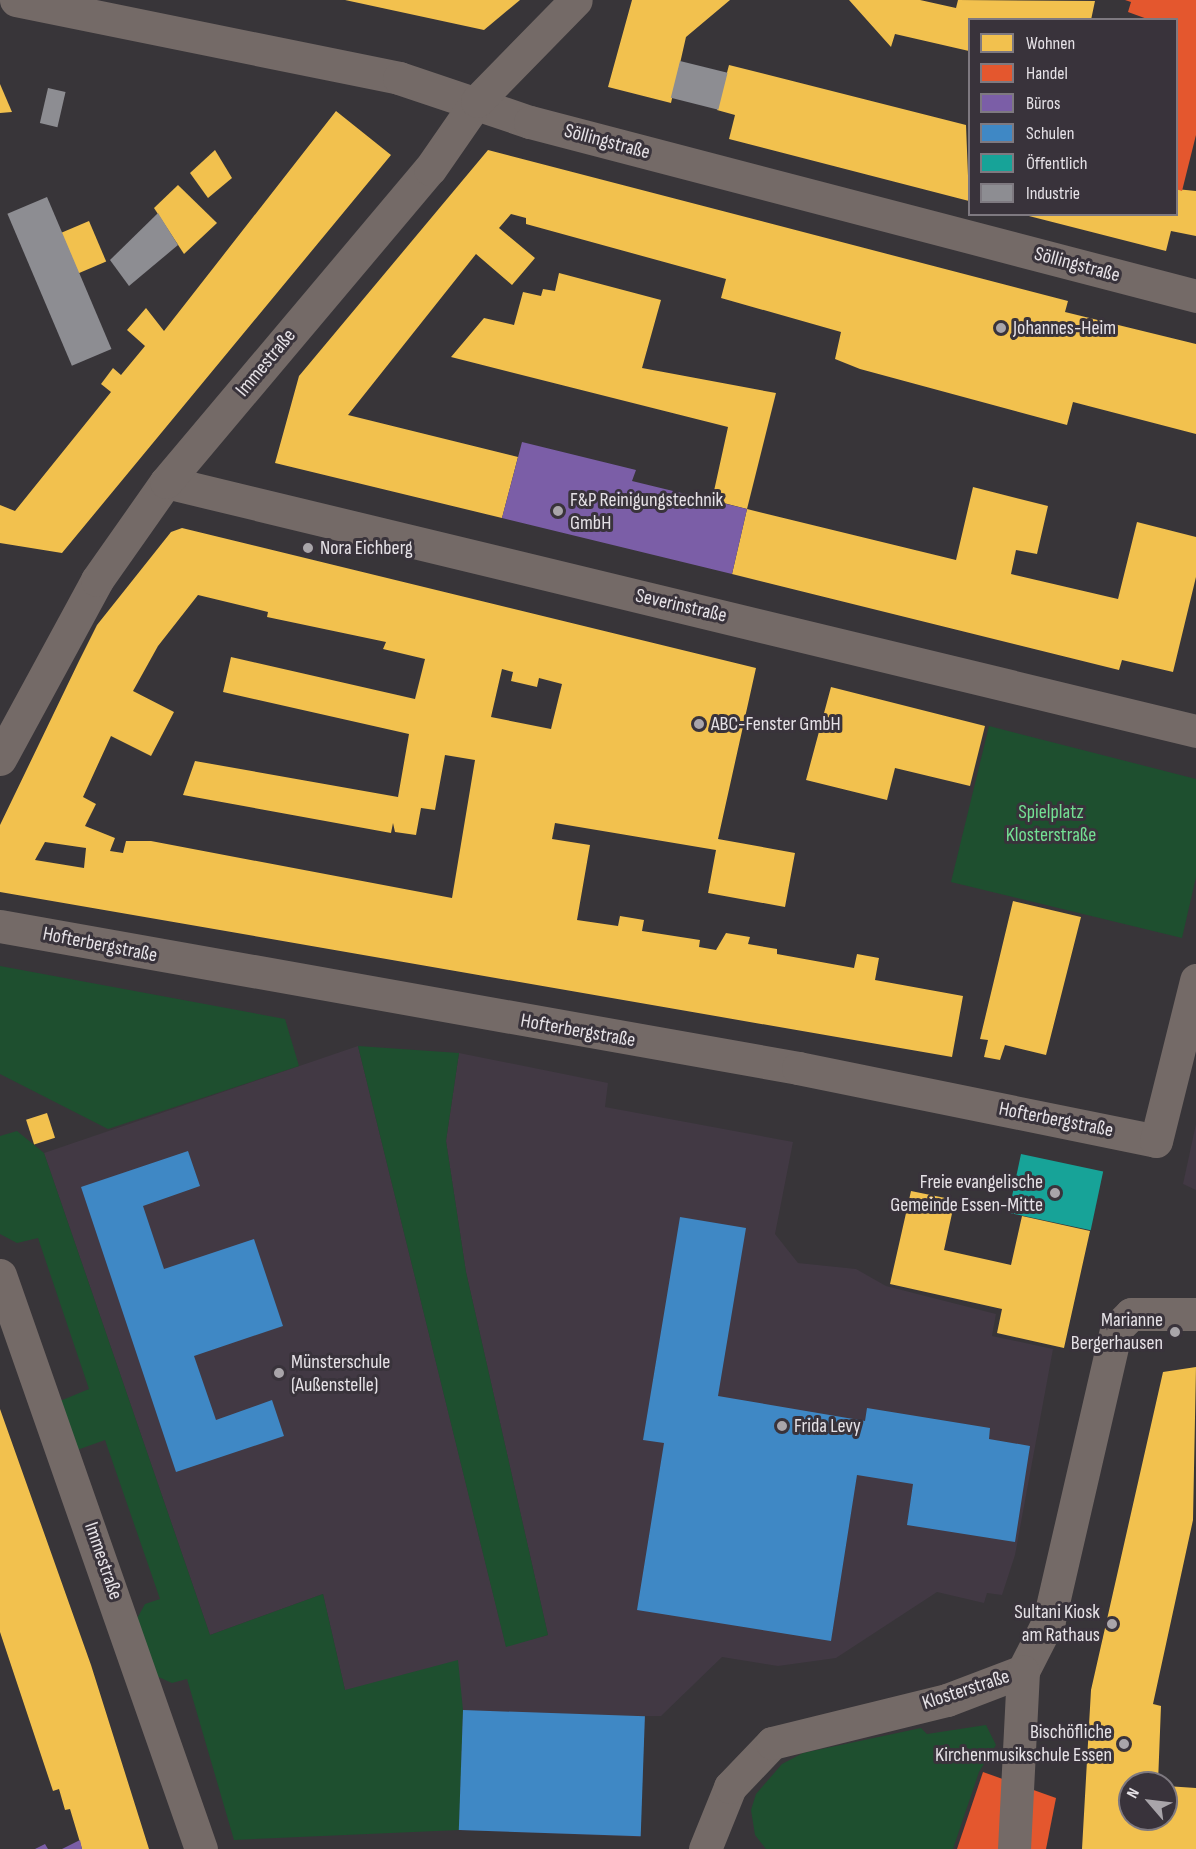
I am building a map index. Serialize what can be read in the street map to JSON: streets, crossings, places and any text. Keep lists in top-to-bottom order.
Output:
{
  "streets": {
    "street": [
      "Söllingstraße",
      "Immestraße",
      "Severinstraße",
      "Hofterbergstraße",
      "Klosterstraße"
    ]
  },
  "crossings": [
    ["Söllingstraße", "Immestraße"],
    ["Immestraße", "Severinstraße"]
  ],
  "parks": ["Spielplatz Klosterstraße"],
  "places": [
    "Johannes-Heim",
    "F&P Reinigungstechnik GmbH",
    "Nora Eichberg",
    "ABC-Fenster GmbH",
    "Freie evangelische Gemeinde Essen-Mitte",
    "Marianne Bergerhausen",
    "Münsterschule (Außenstelle)",
    "Frida Levy",
    "Sultani Kiosk am Rathaus",
    "Bischöfliche Kirchenmusikschule Essen"
  ],
  "legend": [
    "Wohnen",
    "Handel",
    "Büros",
    "Schulen",
    "Öffentlich",
    "Industrie"
  ],
  "north": "top left"
}
